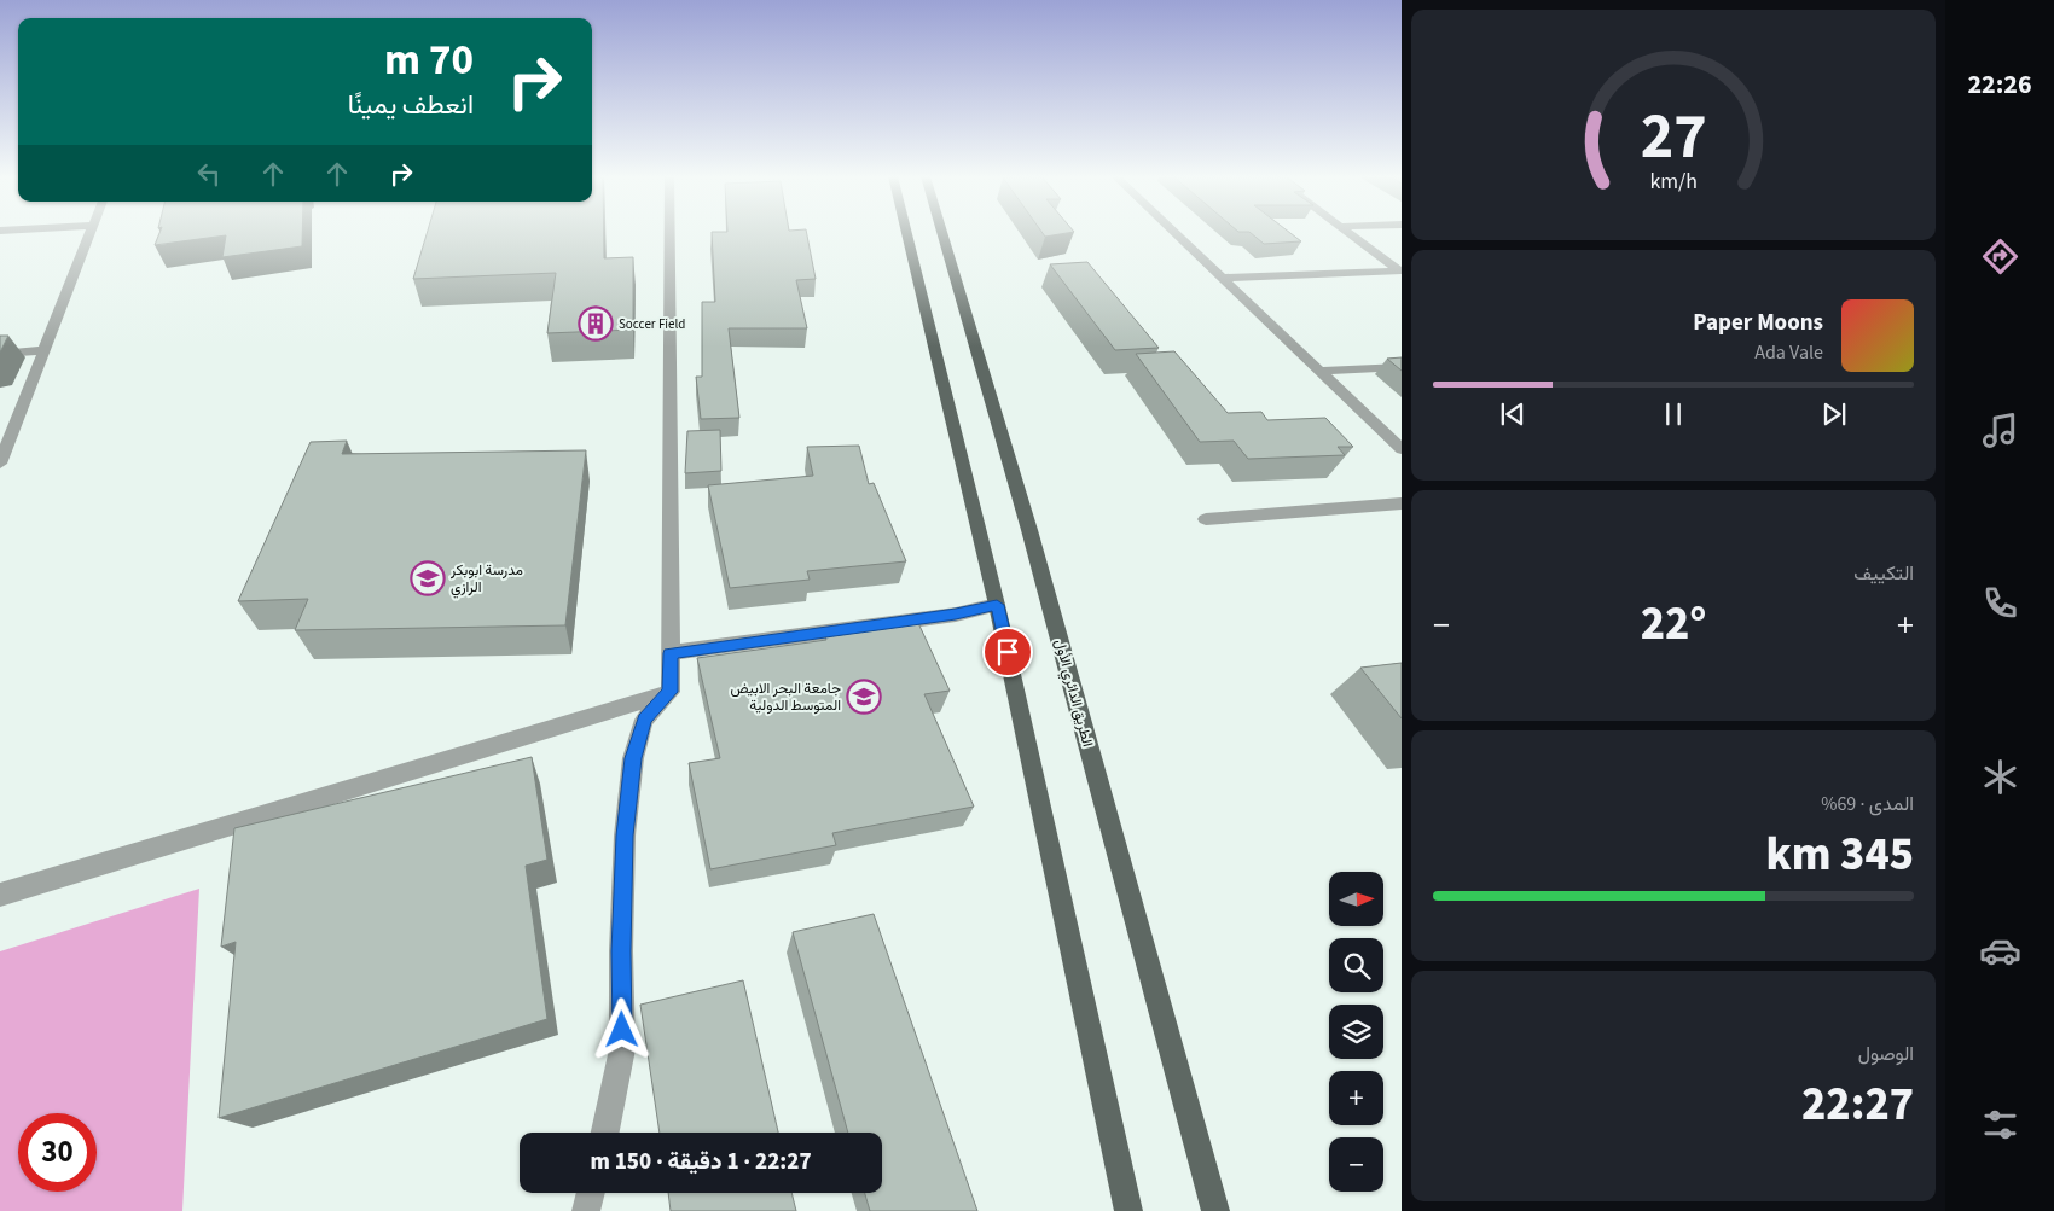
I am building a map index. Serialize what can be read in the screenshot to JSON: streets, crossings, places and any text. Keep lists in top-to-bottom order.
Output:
{
  "streets": {
    "main road": ["الطريق الدائري الأول"]
  },
  "places": {
    "building": ["Soccer Field"],
    "school or university": ["مدرسة ابوبكر الرازي", "جامعة البحر الابيض المتوسط الدولية"]
  },
  "north": "right",
  "page": {
    "tabs": "22:26",
    "turn": ["70 m", "انعطف يمينًا"],
    "song": ["Paper Moons", "Ada Vale"],
    "tile": [
      "التكييف",
      ["المدى · 69%", "345 km"],
      ["الوصول", "22:27"]
    ],
    "heat": ["−", "22°", "+"],
    "map_buttons": ["+", "−"],
    "limit": "30",
    "trip": "22:27 · 1 دقيقة · 150 m",
    "gauge": ["27", "km/h"]
  }
}
